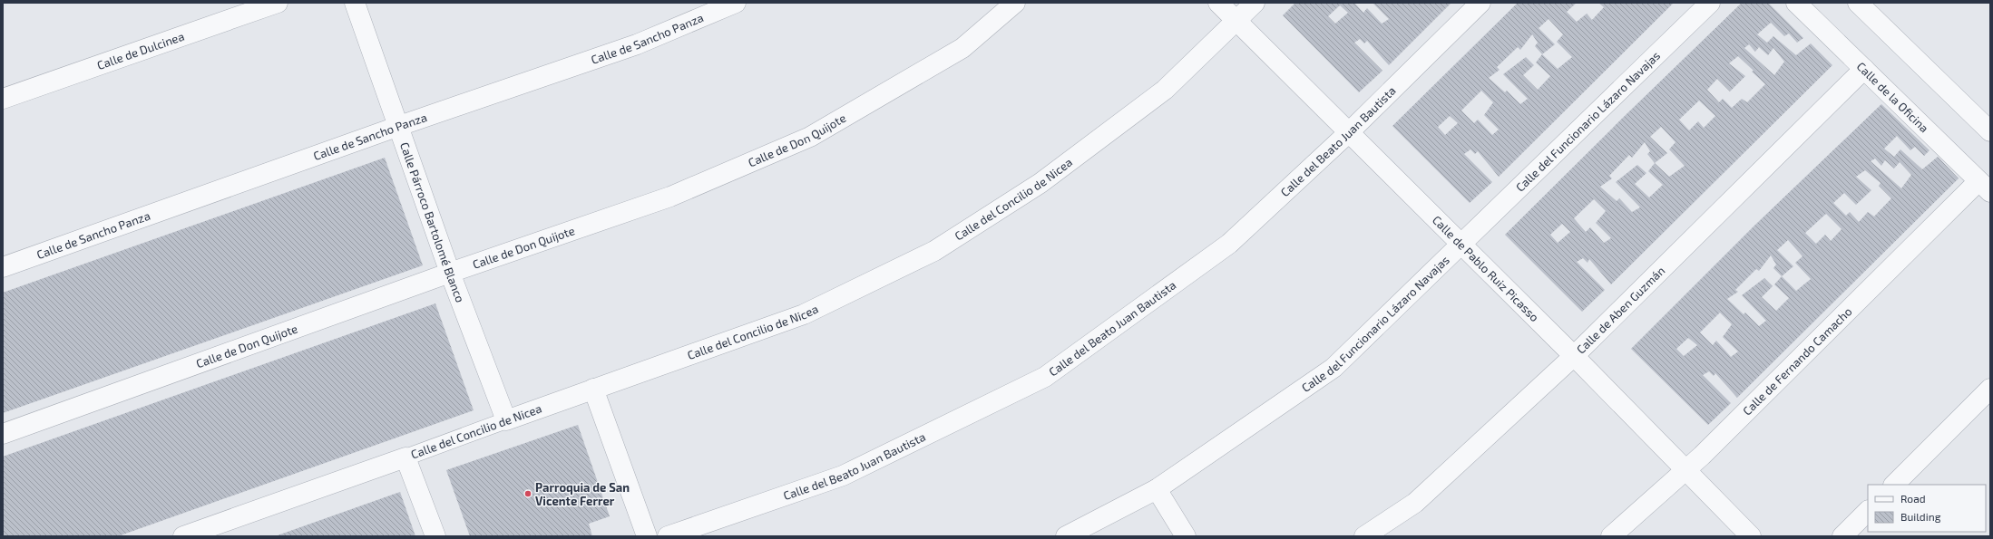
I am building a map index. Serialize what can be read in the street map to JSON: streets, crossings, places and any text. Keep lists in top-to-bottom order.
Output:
{
  "streets": {
    "street": [
      "Calle de Sancho Panza",
      "Calle de Dulcinea",
      "Calle de la Oficina",
      "Calle del Funcionario Lázaro Navajas",
      "Calle de Don Quijote",
      "Calle del Beato Juan Bautista",
      "Calle del Concilio de Nicea",
      "Calle Párroco Bartolomé Blanco",
      "Calle de Pablo Ruiz Picasso",
      "Calle de Aben Guzmán",
      "Calle de Fernando Camacho"
    ]
  },
  "crossings": [
    ["Calle de Sancho Panza", "Calle Párroco Bartolomé Blanco"],
    ["Calle de la Oficina", "Calle de Aben Guzmán"],
    ["Calle de la Oficina", "Calle de Fernando Camacho"],
    ["Calle del Funcionario Lázaro Navajas", "Calle de Pablo Ruiz Picasso"],
    ["Calle de Don Quijote", "Calle Párroco Bartolomé Blanco"],
    ["Calle del Beato Juan Bautista", "Calle de Pablo Ruiz Picasso"],
    ["Calle del Concilio de Nicea", "Calle Párroco Bartolomé Blanco"],
    ["Calle del Concilio de Nicea", "Calle de Pablo Ruiz Picasso"],
    ["Calle de Pablo Ruiz Picasso", "Calle de Aben Guzmán"],
    ["Calle de Pablo Ruiz Picasso", "Calle de Fernando Camacho"]
  ],
  "places": ["Parroquia de San Vicente Ferrer"],
  "legend": ["Road", "Building"]
}
